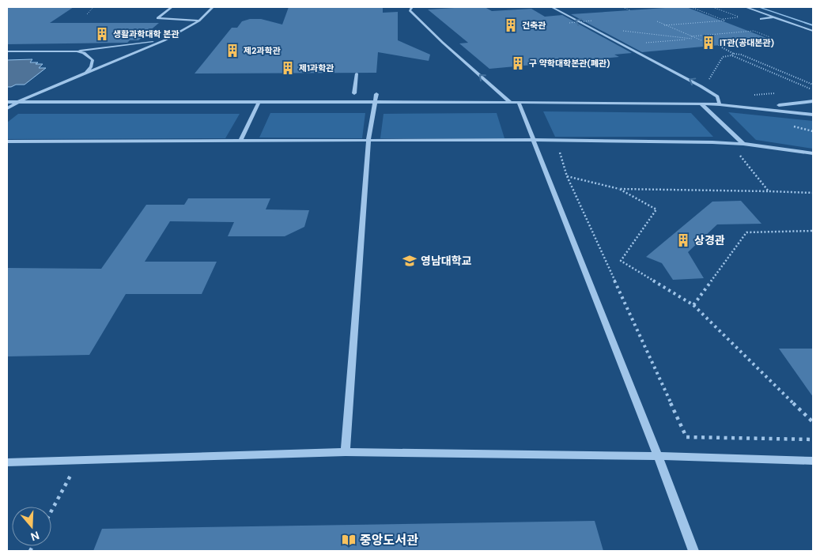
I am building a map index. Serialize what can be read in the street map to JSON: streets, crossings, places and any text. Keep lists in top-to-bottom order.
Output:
{
  "places": {
    "building": [
      "건축관",
      "생활과학대학 본관",
      "IT관(공대본관)",
      "제2과학관",
      "구 약학대학본관(폐관)",
      "제1과학관",
      "상경관"
    ],
    "school or university": ["영남대학교"],
    "library": ["중앙도서관"]
  },
  "north": "bottom"
}
